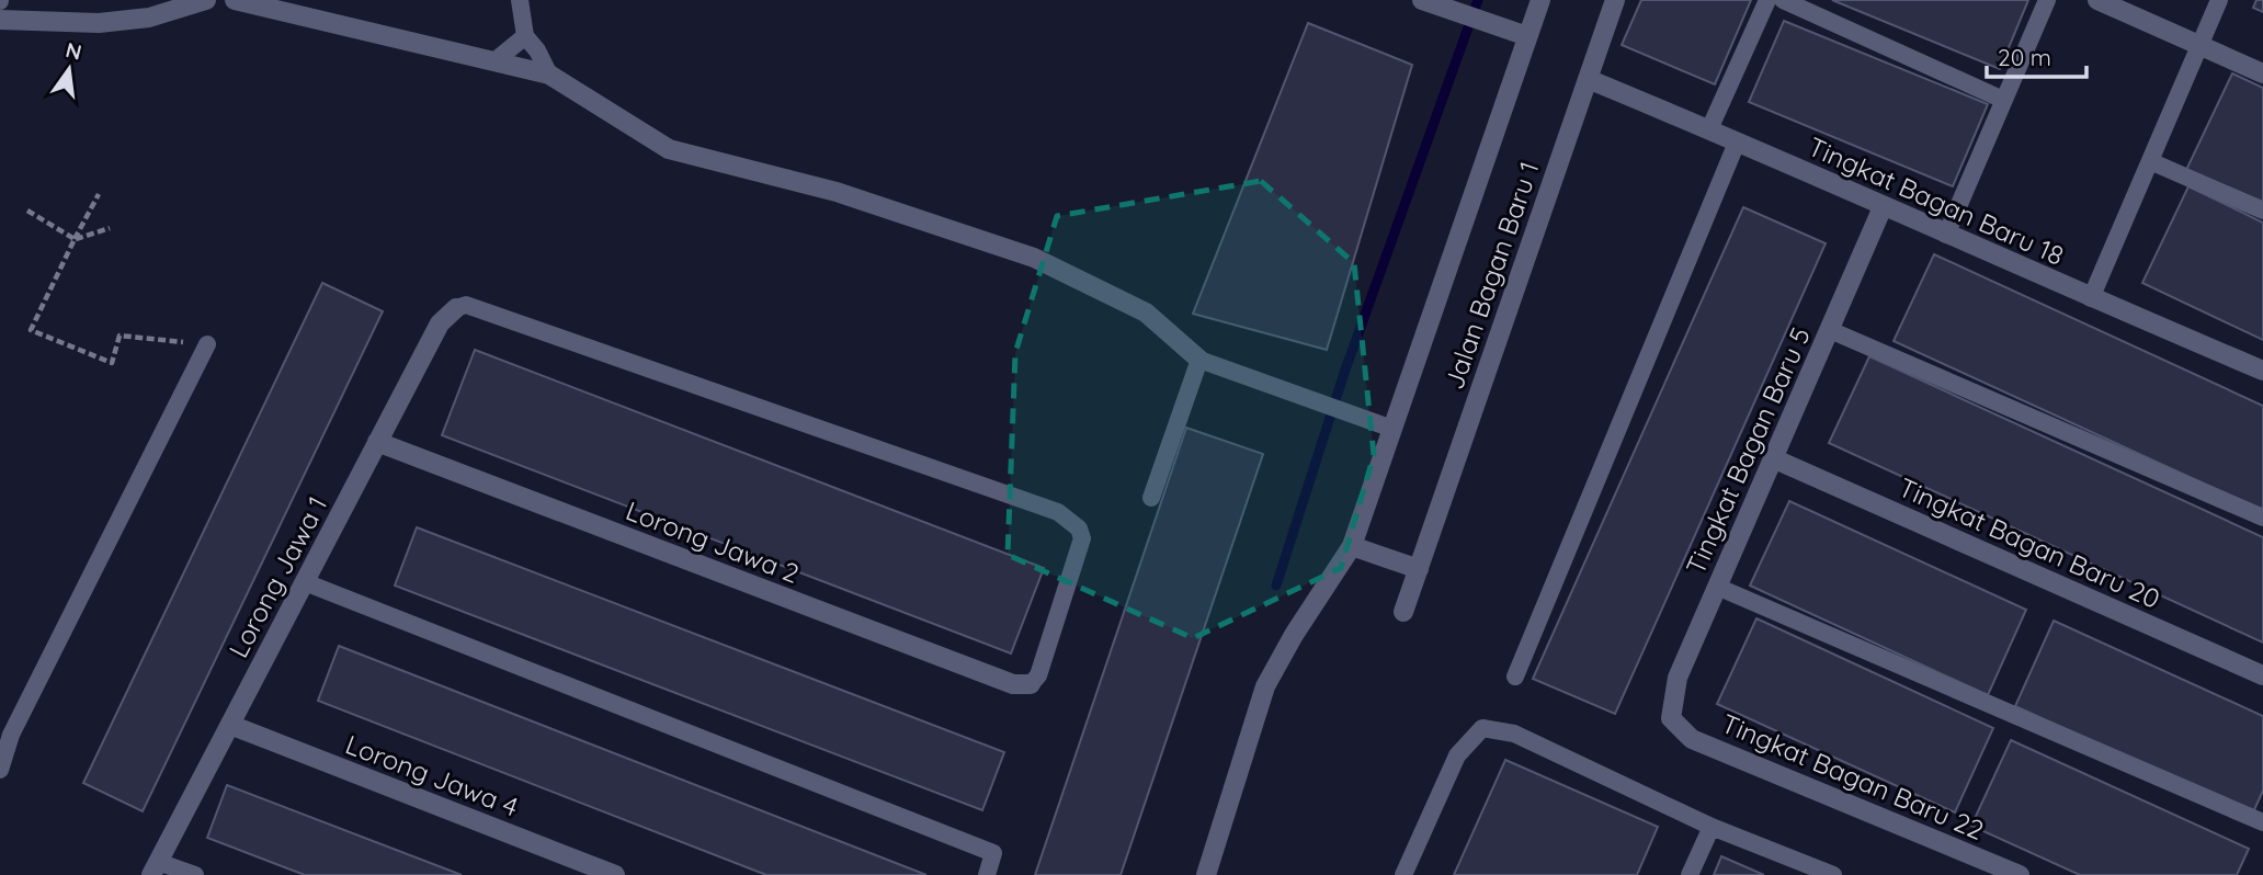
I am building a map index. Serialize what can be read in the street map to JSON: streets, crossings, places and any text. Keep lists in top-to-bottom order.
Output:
{
  "streets": {
    "street": [
      "Tingkat Bagan Baru 18",
      "Jalan Bagan Baru 1",
      "Tingkat Bagan Baru 5",
      "Lorong Jawa 2",
      "Tingkat Bagan Baru 20",
      "Lorong Jawa 1",
      "Lorong Jawa 4",
      "Tingkat Bagan Baru 22"
    ]
  },
  "crossings": [
    ["Tingkat Bagan Baru 18", "Jalan Bagan Baru 1"],
    ["Tingkat Bagan Baru 18", "Tingkat Bagan Baru 5"],
    ["Tingkat Bagan Baru 5", "Tingkat Bagan Baru 20"],
    ["Tingkat Bagan Baru 5", "Tingkat Bagan Baru 22"],
    ["Lorong Jawa 2", "Lorong Jawa 1"],
    ["Lorong Jawa 1", "Lorong Jawa 4"]
  ],
  "scale_bar": "20 m",
  "north": "top"
}
